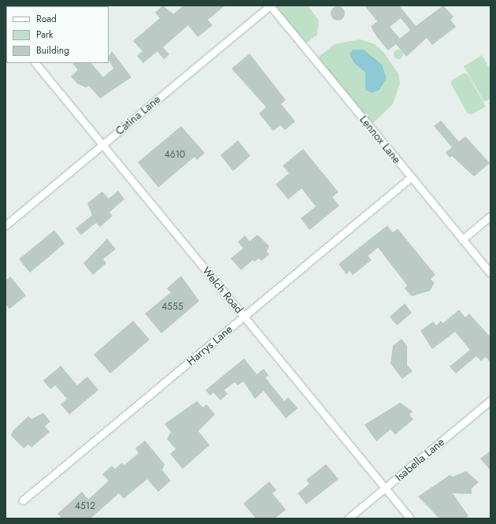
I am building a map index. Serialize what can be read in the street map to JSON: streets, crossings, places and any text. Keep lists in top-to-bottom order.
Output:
{
  "streets": {
    "street": [
      "Catina Lane",
      "Lennox Lane",
      "Welch Road",
      "Harrys Lane",
      "Isabella Lane"
    ]
  },
  "crossings": [
    ["Catina Lane", "Lennox Lane"],
    ["Catina Lane", "Welch Road"],
    ["Lennox Lane", "Harrys Lane"],
    ["Welch Road", "Harrys Lane"],
    ["Welch Road", "Isabella Lane"]
  ],
  "house_numbers": ["4610", "4555", "4512"],
  "legend": ["Road", "Park", "Building"]
}
